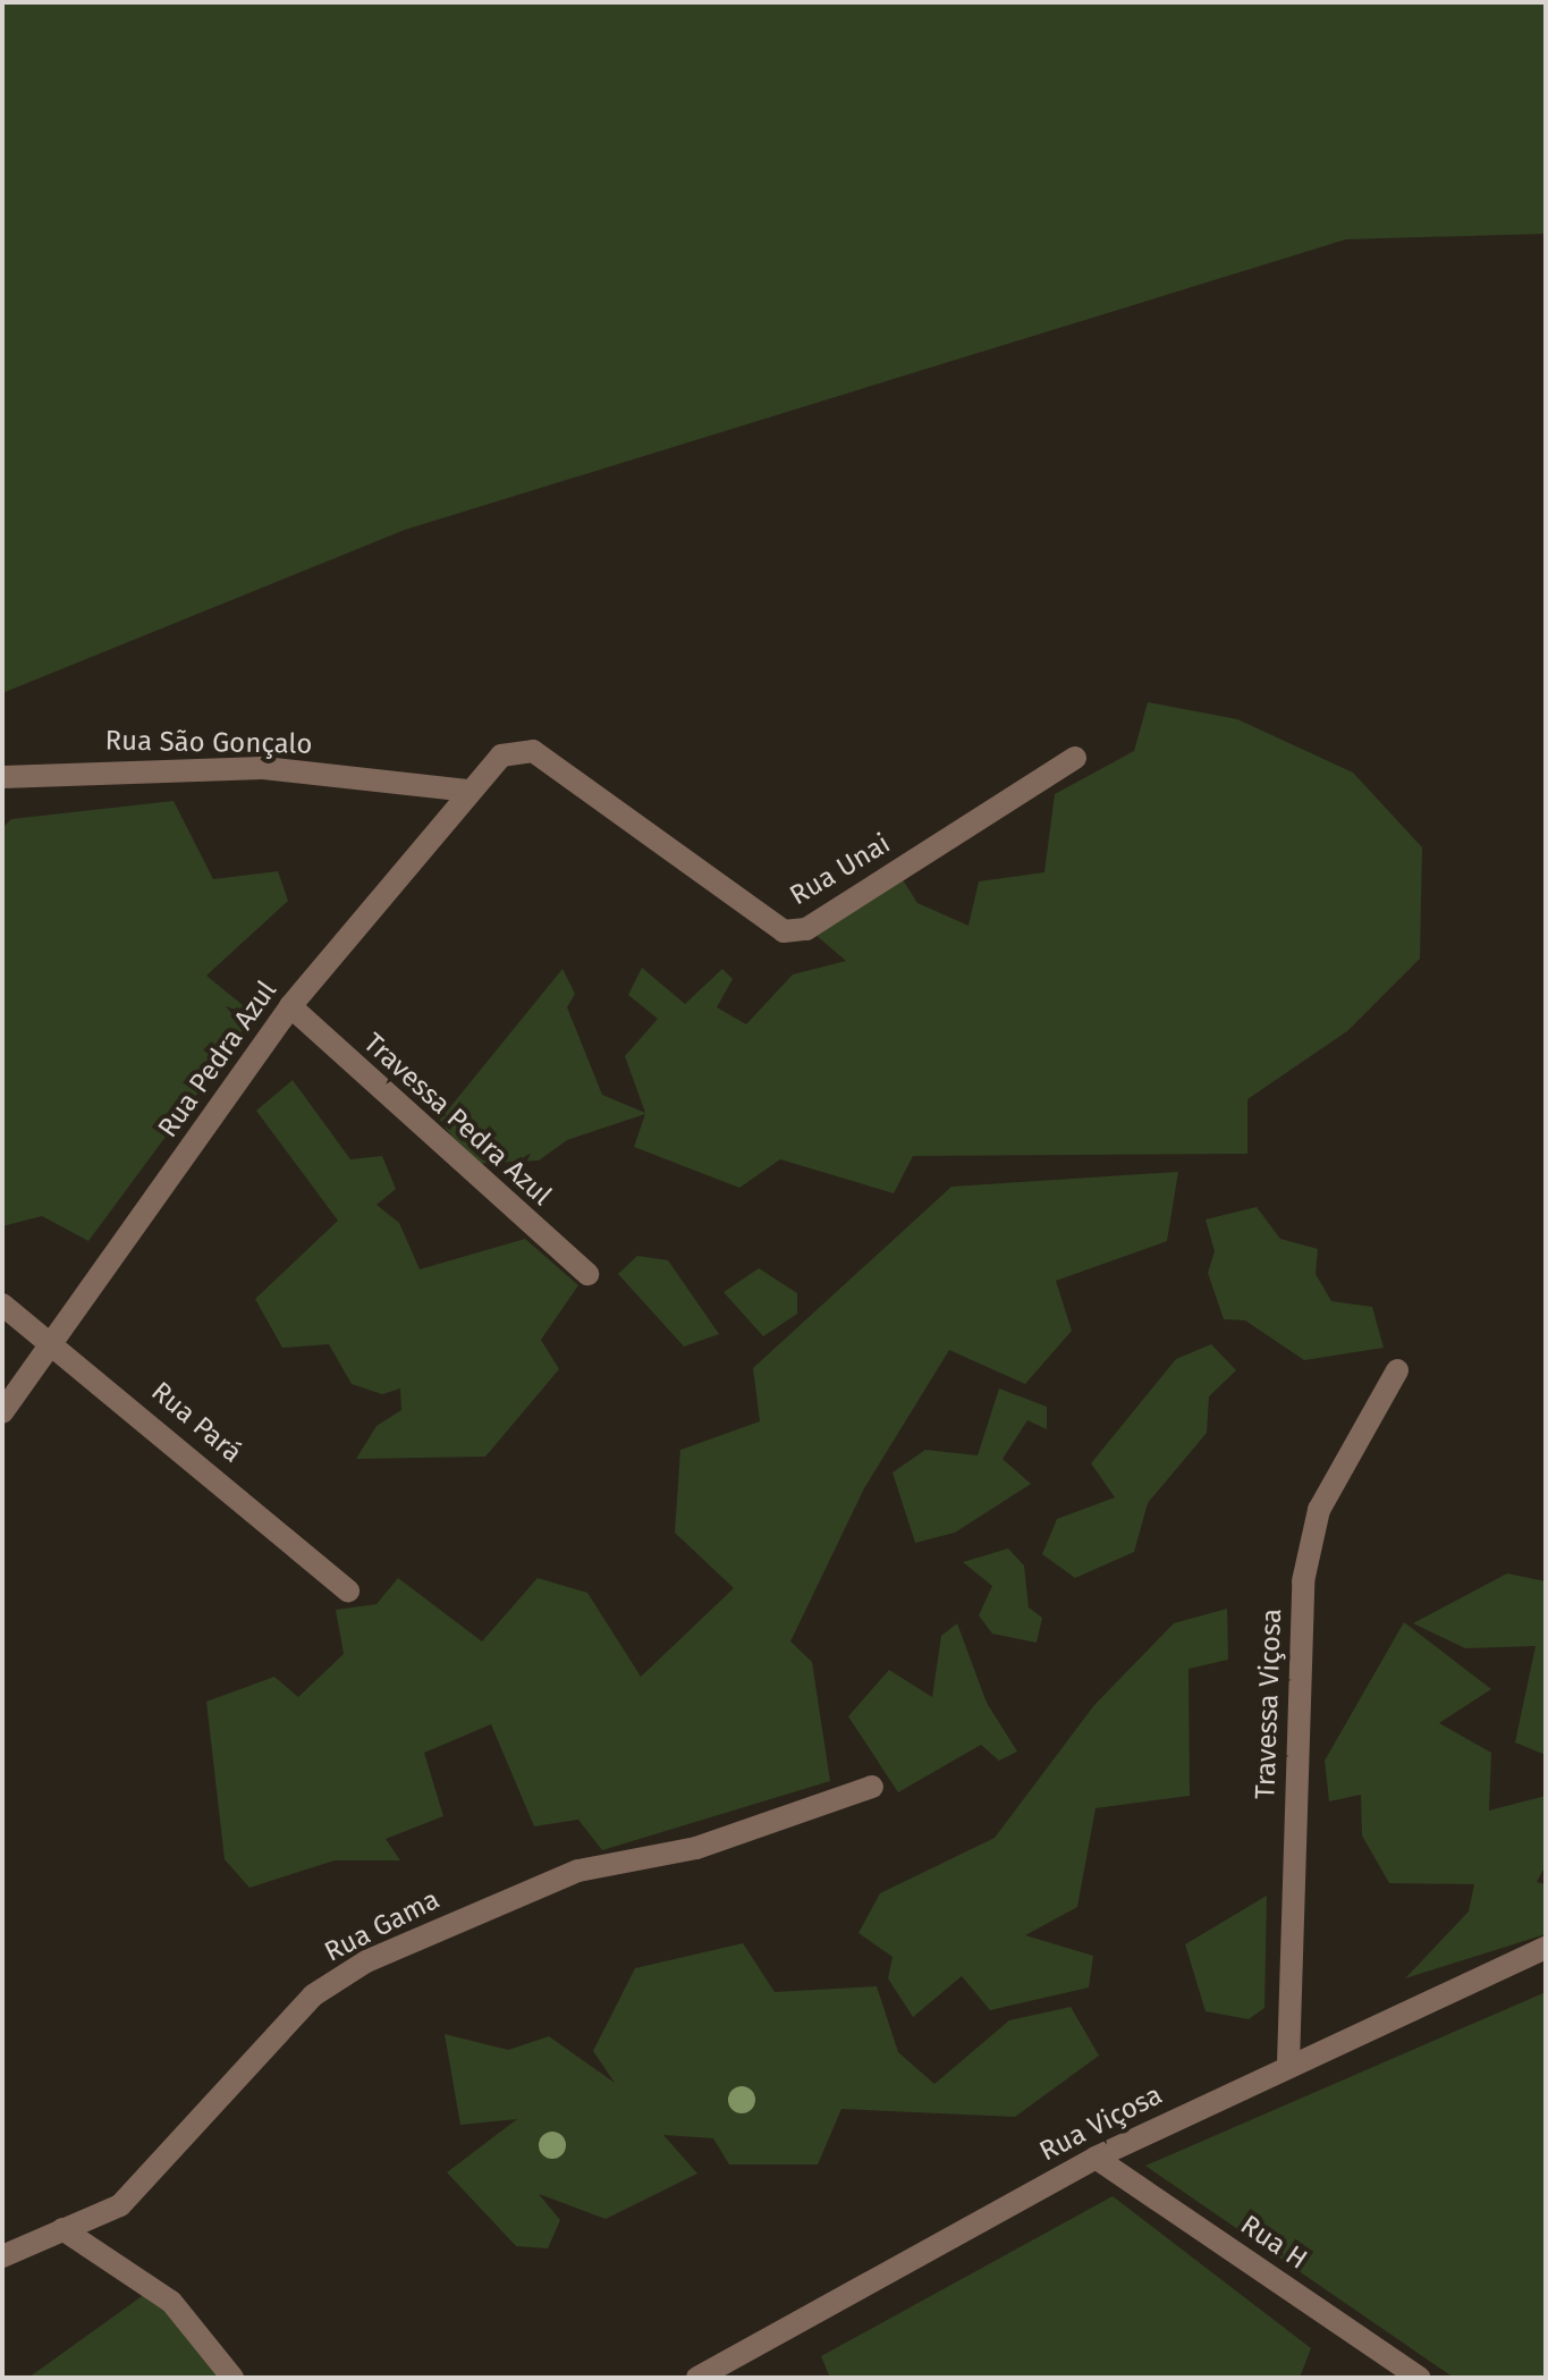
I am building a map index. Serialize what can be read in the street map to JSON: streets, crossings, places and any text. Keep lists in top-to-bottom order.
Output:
{
  "streets": {
    "street": [
      "Rua São Gonçalo",
      "Rua Unai",
      "Rua Pedra Azul",
      "Travessa Pedra Azul",
      "Rua Pará",
      "Travessa Viçosa",
      "Rua Gama",
      "Rua Viçosa",
      "Rua H"
    ]
  },
  "crossings": [
    ["Rua São Gonçalo", "Rua Pedra Azul"],
    ["Rua Unai", "Rua Pedra Azul"],
    ["Rua Pedra Azul", "Travessa Pedra Azul"],
    ["Rua Pedra Azul", "Rua Pará"],
    ["Travessa Viçosa", "Rua Viçosa"],
    ["Rua Viçosa", "Rua H"]
  ]
}
